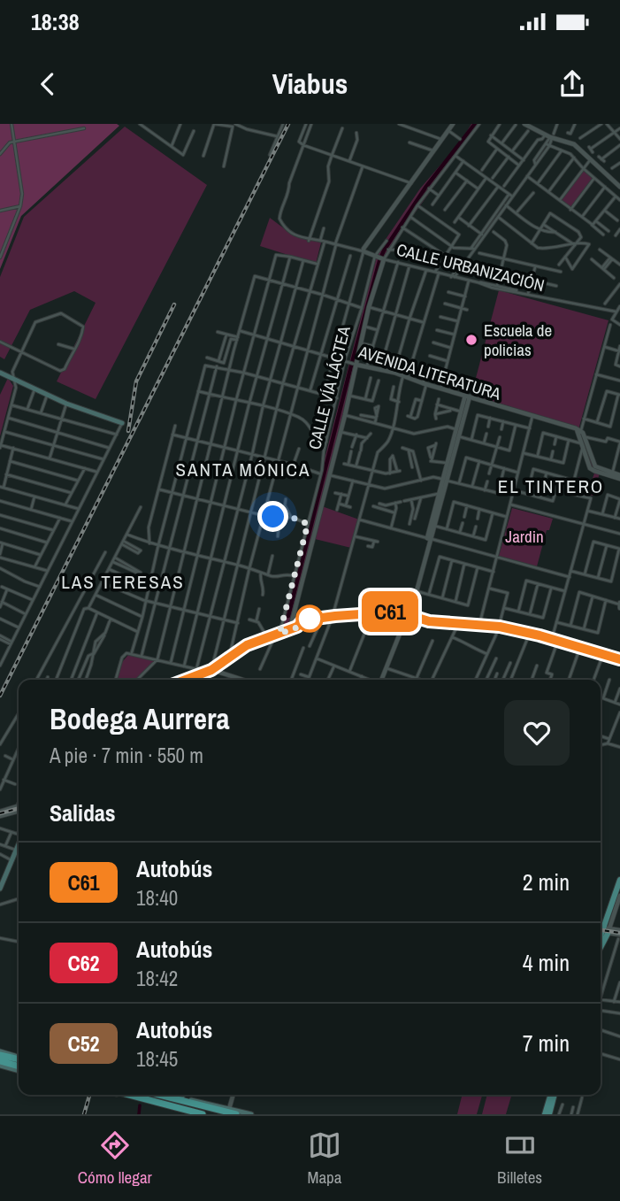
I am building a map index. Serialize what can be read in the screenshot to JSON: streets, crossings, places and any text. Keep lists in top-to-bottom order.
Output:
{
  "streets": {
    "street": ["CALLE URBANIZACIÓN", "AVENIDA LITERATURA", "CALLE VÍA LÁCTEA"]
  },
  "crossings": [
    ["CALLE URBANIZACIÓN", "CALLE VÍA LÁCTEA"],
    ["AVENIDA LITERATURA", "CALLE VÍA LÁCTEA"]
  ],
  "districts": ["SANTA MÓNICA", "EL TINTERO", "LAS TERESAS"],
  "parks": ["Jardin"],
  "places": ["Escuela de policias"],
  "lines": ["bus line C61"],
  "page": {
    "status": "18:38",
    "header": "Viabus",
    "on_map": "C61",
    "heading": [
      ["Bodega Aurrera", "A pie · 7 min · 550 m"],
      "Salidas"
    ],
    "list": [
      {
        "mark": "C61",
        "name": "Autobús",
        "note": "18:40",
        "value": "2 min"
      },
      {
        "mark": "C62",
        "name": "Autobús",
        "note": "18:42",
        "value": "4 min"
      },
      {
        "mark": "C52",
        "name": "Autobús",
        "note": "18:45",
        "value": "7 min"
      }
    ],
    "tabs": ["Cómo llegar", "Mapa", "Billetes"]
  }
}
